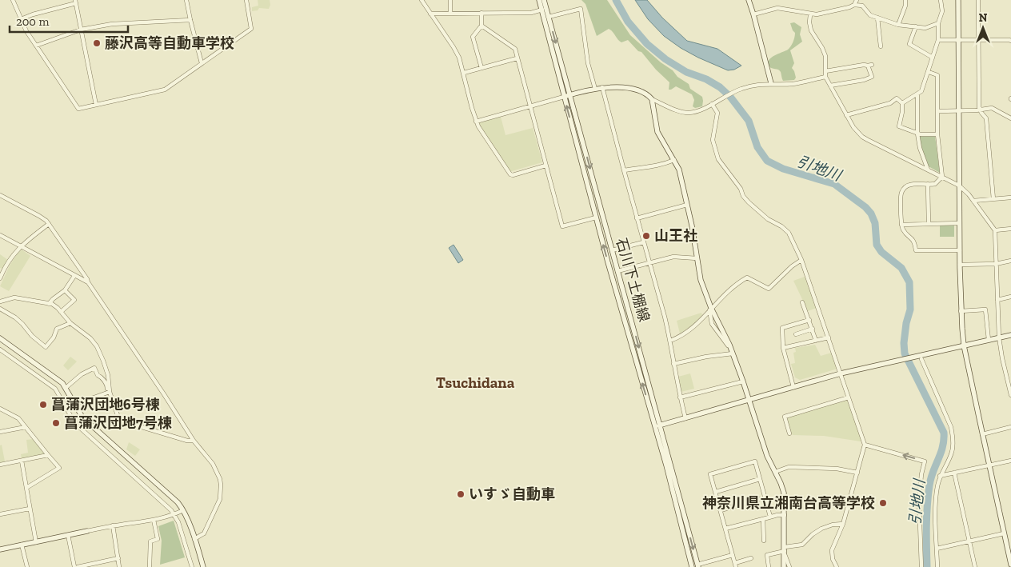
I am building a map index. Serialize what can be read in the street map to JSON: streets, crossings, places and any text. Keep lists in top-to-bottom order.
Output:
{
  "streets": {
    "street": ["石川下土棚線"]
  },
  "districts": ["Tsuchidana"],
  "water": ["引地川"],
  "places": [
    "藤沢高等自動車学校",
    "山王社",
    "菖蒲沢団地6号棟",
    "菖蒲沢団地7号棟",
    "いすゞ自動車",
    "神奈川県立湘南台高等学校"
  ],
  "scale_bar": "200 m",
  "north": "top"
}
